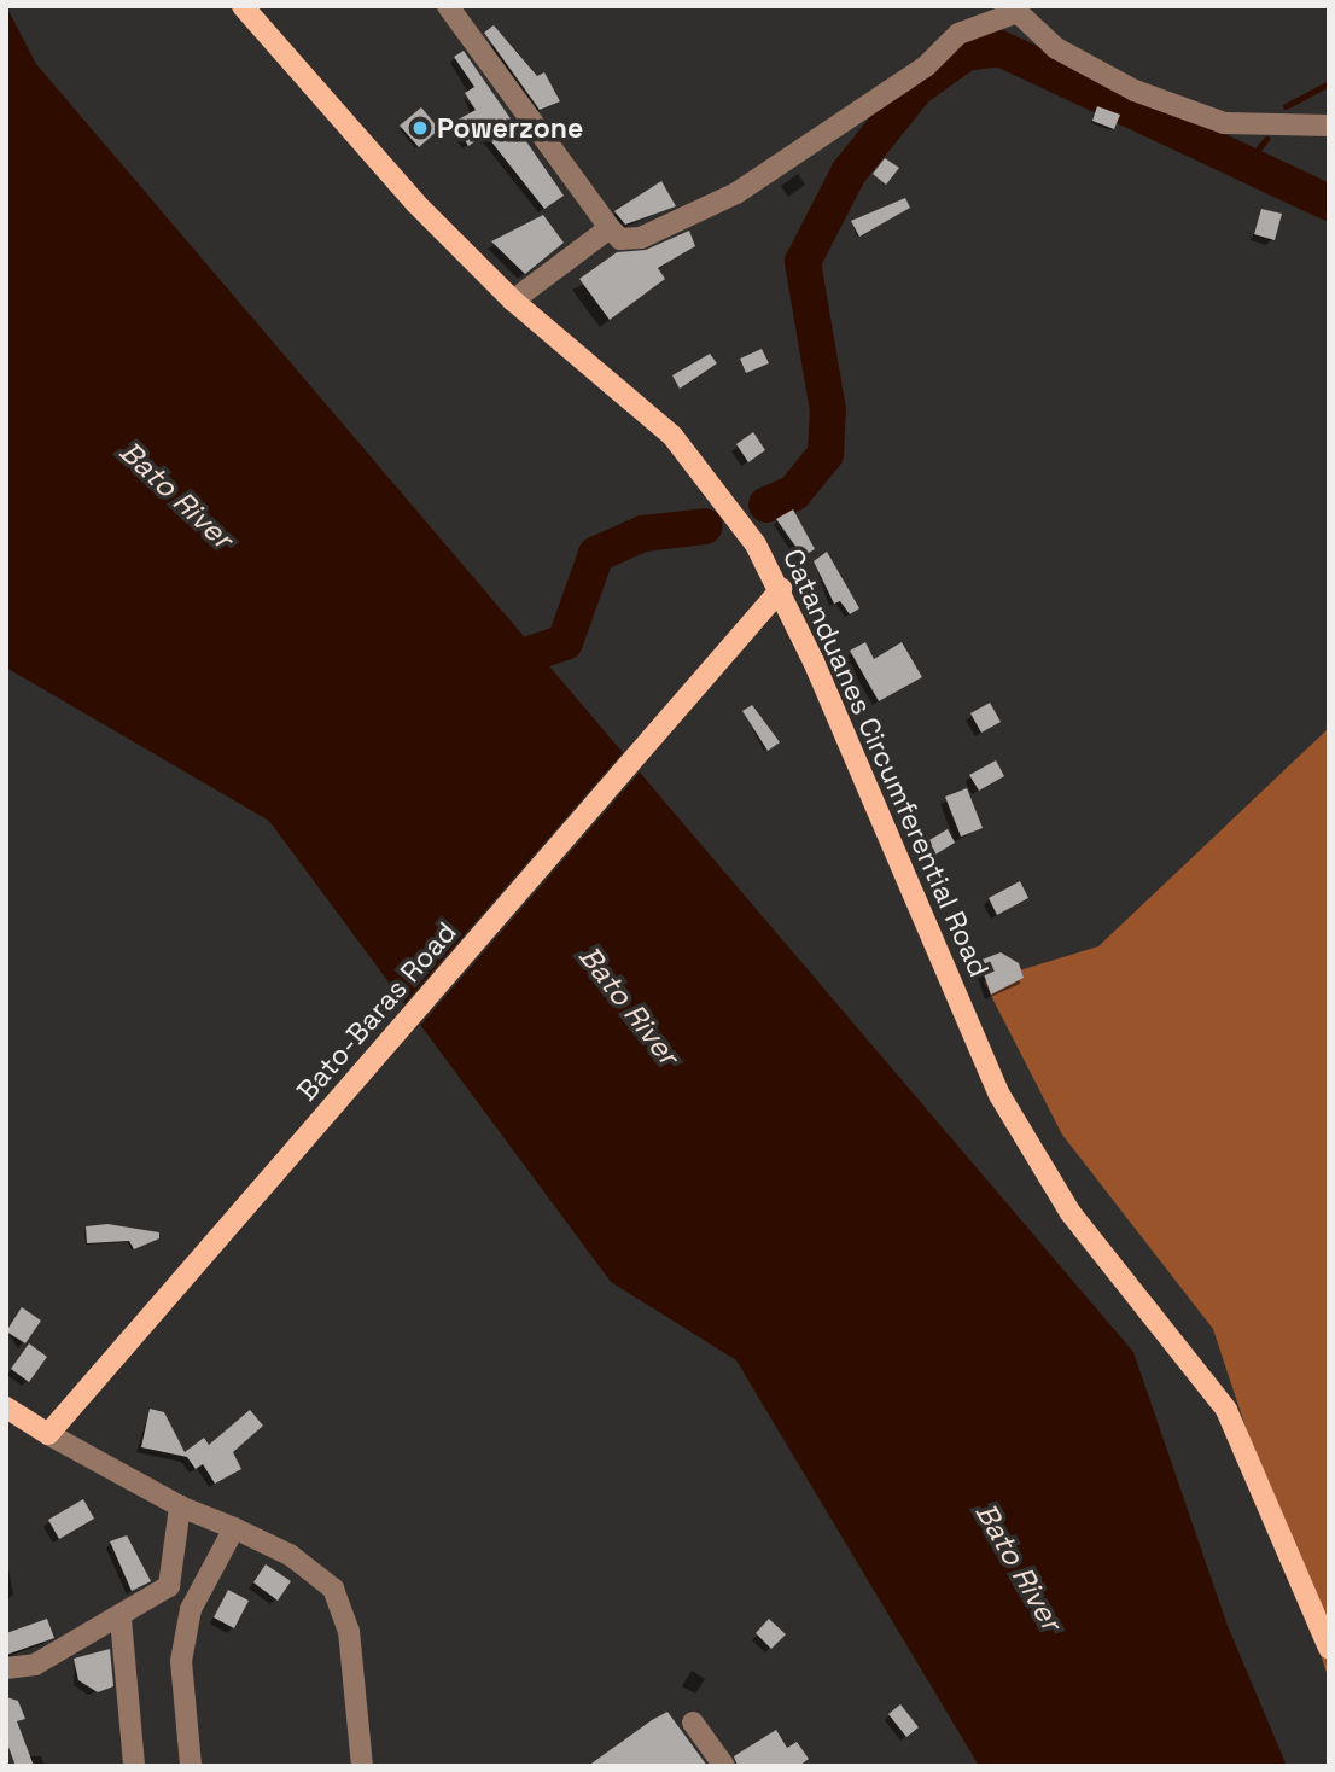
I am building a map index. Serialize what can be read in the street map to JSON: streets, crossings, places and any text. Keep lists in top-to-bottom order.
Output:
{
  "streets": {
    "main road": ["Catanduanes Circumferential Road", "Bato-Baras Road"]
  },
  "crossings": [
    ["Catanduanes Circumferential Road", "Bato-Baras Road"]
  ],
  "water": ["Bato River"],
  "places": ["Powerzone"]
}
